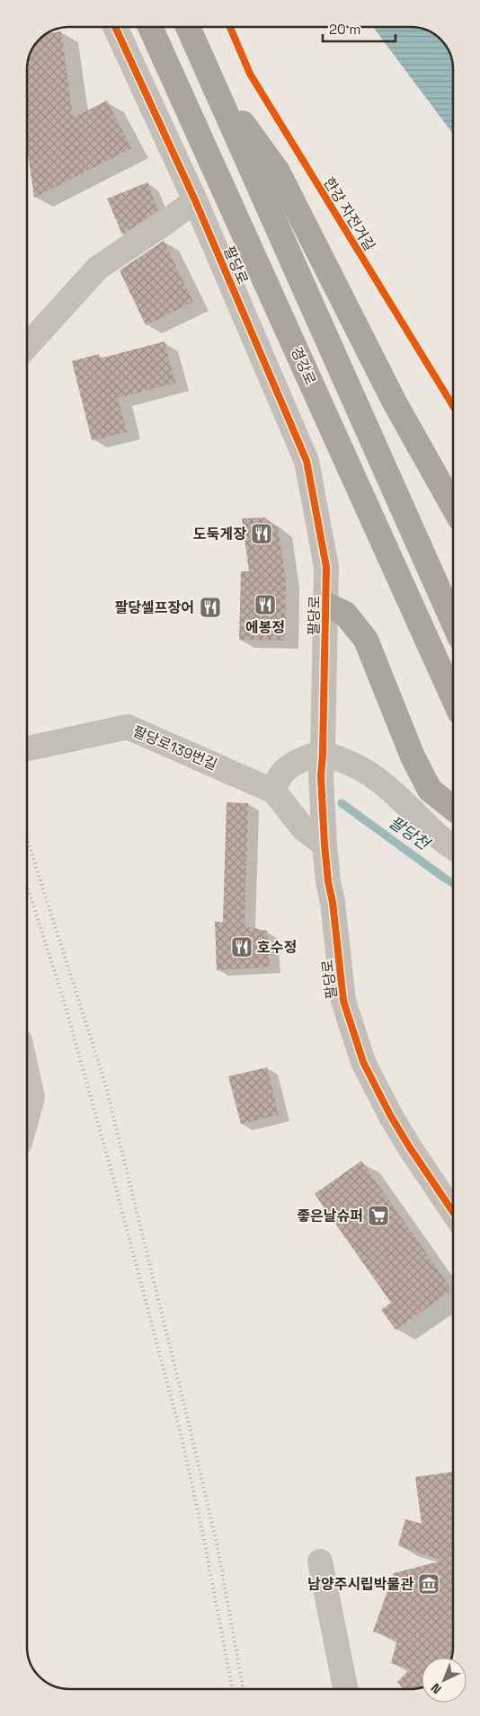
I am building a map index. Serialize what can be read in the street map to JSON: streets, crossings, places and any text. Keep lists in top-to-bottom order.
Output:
{
  "streets": {
    "highway": ["경강로"],
    "street": ["팔당로", "팔당로139번길"],
    "cycle path": ["한강 자전거길"]
  },
  "water": ["팔당천"],
  "places": {
    "restaurant": [
      "도둑게장",
      "에봉정",
      "팔당셀프장어",
      "호수정"
    ],
    "supermarket": ["좋은날슈퍼"],
    "museum": ["남양주시립박물관"]
  },
  "scale_bar": "20 m",
  "north": "bottom left"
}
